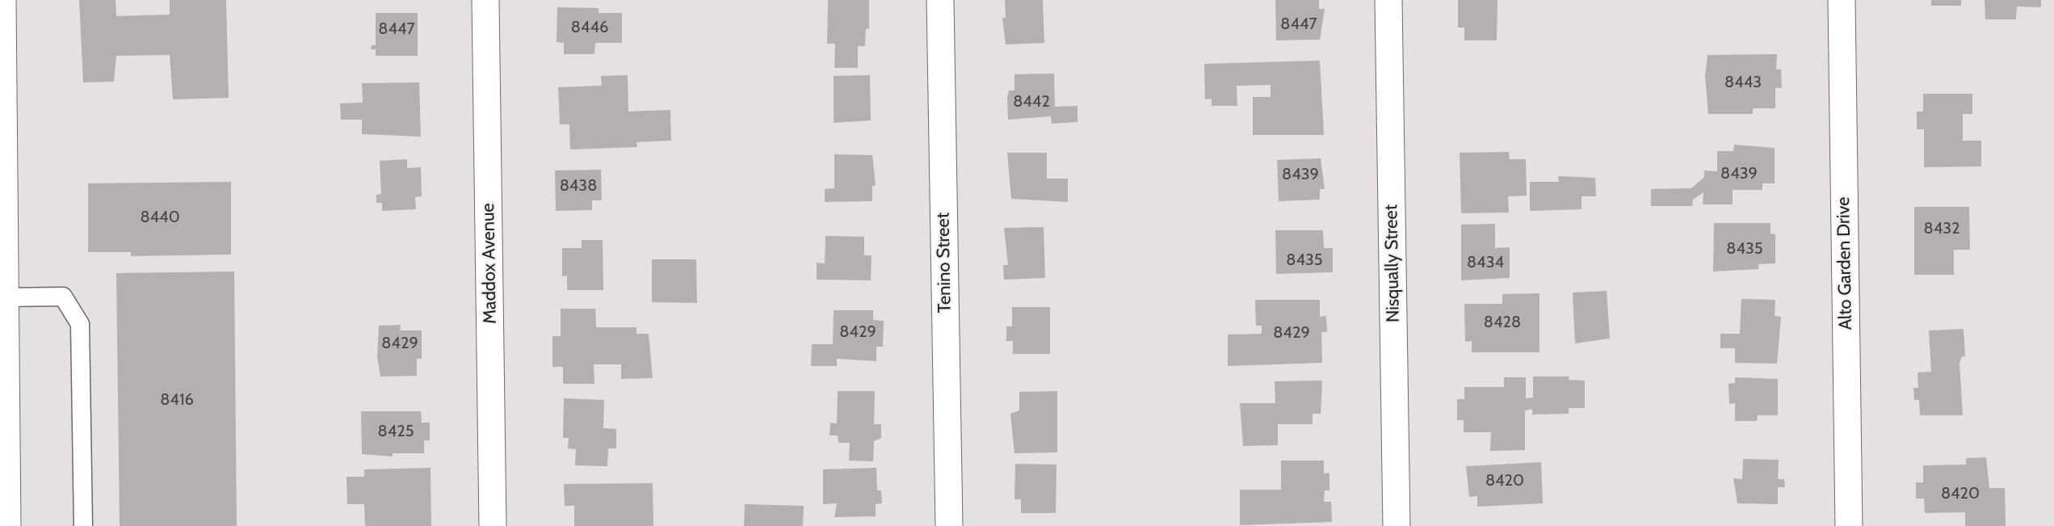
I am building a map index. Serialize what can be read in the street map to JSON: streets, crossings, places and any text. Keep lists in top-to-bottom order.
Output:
{
  "streets": {
    "street": [
      "Tenino Street",
      "Maddox Avenue",
      "Nisqually Street",
      "Alto Garden Drive"
    ]
  },
  "house_numbers": [
    "8447",
    "8446",
    "8447",
    "8443",
    "8442",
    "8439",
    "8439",
    "8438",
    "8440",
    "8432",
    "8435",
    "8435",
    "8434",
    "8428",
    "8429",
    "8429",
    "8429",
    "8416",
    "8425",
    "8420",
    "8420"
  ]
}
